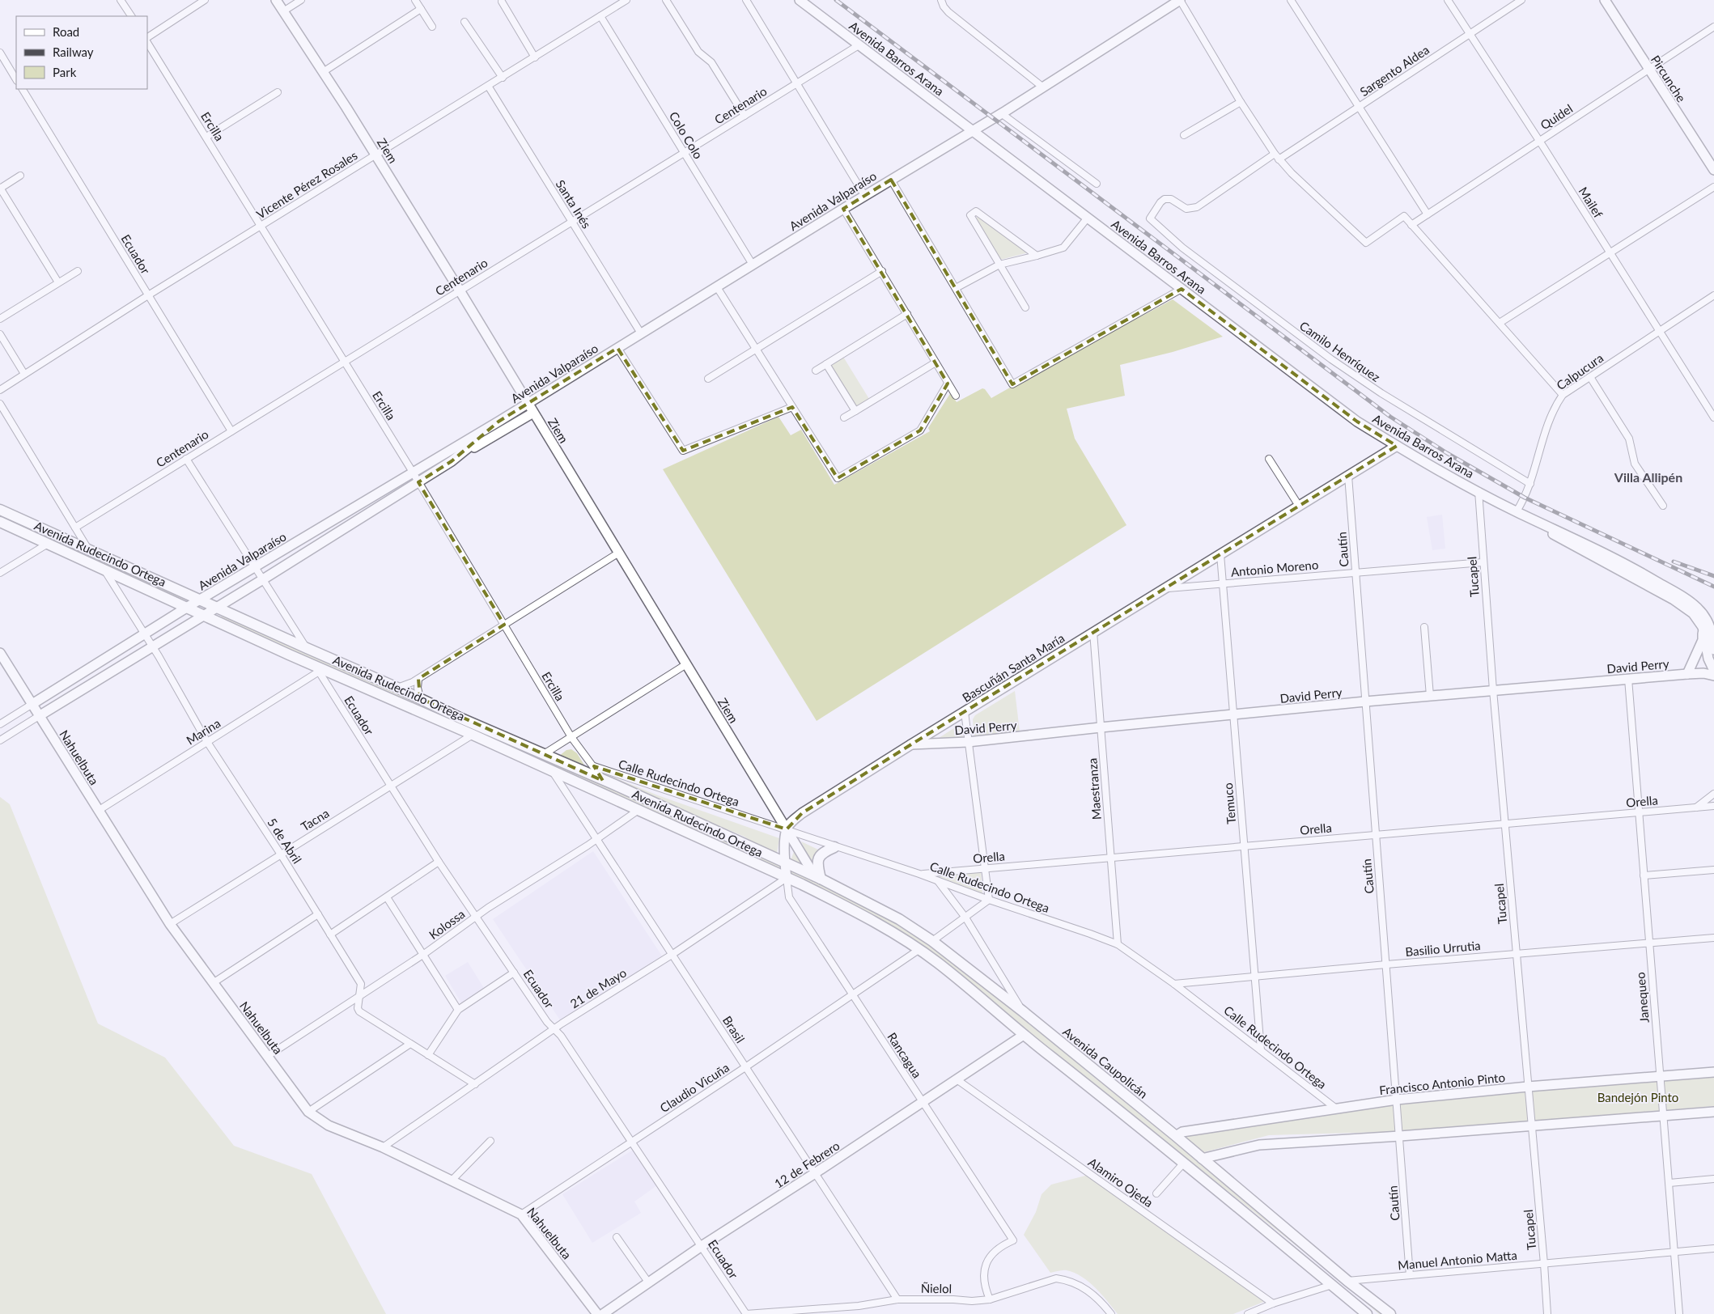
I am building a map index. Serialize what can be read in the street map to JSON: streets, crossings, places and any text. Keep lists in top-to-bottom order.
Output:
{
  "streets": {
    "main road": ["Avenida Rudecindo Ortega", "Avenida Caupolicán"],
    "street": [
      "Avenida Barros Arana",
      "Sargento Aldea",
      "Pircunche",
      "Centenario",
      "Quidel",
      "Ercilla",
      "Colo Colo",
      "Ziem",
      "Vicente Pérez Rosales",
      "Avenida Valparaíso",
      "Mailef",
      "Santa Inés",
      "Ecuador",
      "Camilo Henríquez",
      "Calpucura",
      "Cautín",
      "Antonio Moreno",
      "Tucapel",
      "David Perry",
      "Bascuñán Santa María",
      "Marina",
      "Nahuelbuta",
      "Calle Rudecindo Ortega",
      "Maestranza",
      "Orella",
      "Temuco",
      "Tacna",
      "5 de Abril",
      "Kolossa",
      "Basilio Urrutia",
      "21 de Mayo",
      "Janequeo",
      "Brasil",
      "Rancagua",
      "Francisco Antonio Pinto",
      "Claudio Vicuña",
      "12 de Febrero",
      "Alamiro Ojeda",
      "Manuel Antonio Matta",
      "Ñielol"
    ]
  },
  "crossings": [
    ["Avenida Barros Arana", "Centenario"],
    ["Avenida Barros Arana", "Avenida Valparaíso"],
    ["Avenida Barros Arana", "Calpucura"],
    ["Avenida Barros Arana", "Tucapel"],
    ["Avenida Barros Arana", "Bascuñán Santa María"],
    ["Sargento Aldea", "Mailef"],
    ["Pircunche", "Quidel"],
    ["Centenario", "Ercilla"],
    ["Centenario", "Colo Colo"],
    ["Centenario", "Ziem"],
    ["Centenario", "Santa Inés"],
    ["Centenario", "Ecuador"],
    ["Quidel", "Mailef"],
    ["Ercilla", "Vicente Pérez Rosales"],
    ["Ercilla", "Avenida Valparaíso"],
    ["Ercilla", "Avenida Rudecindo Ortega"],
    ["Ercilla", "Calle Rudecindo Ortega"],
    ["Colo Colo", "Vicente Pérez Rosales"],
    ["Colo Colo", "Avenida Valparaíso"],
    ["Ziem", "Vicente Pérez Rosales"],
    ["Ziem", "Avenida Valparaíso"],
    ["Ziem", "Bascuñán Santa María"],
    ["Ziem", "Calle Rudecindo Ortega"],
    ["Ziem", "Avenida Caupolicán"],
    ["Vicente Pérez Rosales", "Santa Inés"],
    ["Vicente Pérez Rosales", "Ecuador"],
    ["Avenida Valparaíso", "Santa Inés"],
    ["Avenida Valparaíso", "Avenida Rudecindo Ortega"],
    ["Avenida Valparaíso", "Nahuelbuta"],
    ["Avenida Valparaíso", "5 de Abril"],
    ["Mailef", "Calpucura"],
    ["Ecuador", "Avenida Rudecindo Ortega"],
    ["Ecuador", "Marina"],
    ["Ecuador", "Tacna"],
    ["Ecuador", "Kolossa"],
    ["Ecuador", "21 de Mayo"],
    ["Ecuador", "Claudio Vicuña"],
    ["Ecuador", "12 de Febrero"],
    ["Ecuador", "Ñielol"],
    ["Camilo Henríquez", "Calpucura"],
    ["Cautín", "Antonio Moreno"],
    ["Cautín", "David Perry"],
    ["Cautín", "Bascuñán Santa María"],
    ["Cautín", "Orella"],
    ["Cautín", "Basilio Urrutia"],
    ["Cautín", "Francisco Antonio Pinto"],
    ["Cautín", "Manuel Antonio Matta"],
    ["Avenida Rudecindo Ortega", "Marina"],
    ["Avenida Rudecindo Ortega", "Tacna"],
    ["Avenida Rudecindo Ortega", "5 de Abril"],
    ["Avenida Rudecindo Ortega", "Kolossa"],
    ["Avenida Rudecindo Ortega", "21 de Mayo"],
    ["Avenida Rudecindo Ortega", "Brasil"],
    ["Avenida Rudecindo Ortega", "Rancagua"],
    ["Avenida Rudecindo Ortega", "Avenida Caupolicán"],
    ["Antonio Moreno", "Tucapel"],
    ["Antonio Moreno", "Bascuñán Santa María"],
    ["Antonio Moreno", "Temuco"],
    ["Tucapel", "David Perry"],
    ["Tucapel", "Orella"],
    ["Tucapel", "Basilio Urrutia"],
    ["Tucapel", "Francisco Antonio Pinto"],
    ["Tucapel", "Manuel Antonio Matta"],
    ["David Perry", "Bascuñán Santa María"],
    ["David Perry", "Maestranza"],
    ["David Perry", "Temuco"],
    ["David Perry", "Janequeo"],
    ["Bascuñán Santa María", "Calle Rudecindo Ortega"],
    ["Bascuñán Santa María", "Maestranza"],
    ["Bascuñán Santa María", "Temuco"],
    ["Marina", "Nahuelbuta"],
    ["Marina", "5 de Abril"],
    ["Nahuelbuta", "Tacna"],
    ["Nahuelbuta", "Kolossa"],
    ["Nahuelbuta", "21 de Mayo"],
    ["Nahuelbuta", "Claudio Vicuña"],
    ["Calle Rudecindo Ortega", "Maestranza"],
    ["Calle Rudecindo Ortega", "Orella"],
    ["Calle Rudecindo Ortega", "Temuco"],
    ["Calle Rudecindo Ortega", "Basilio Urrutia"],
    ["Calle Rudecindo Ortega", "Francisco Antonio Pinto"],
    ["Maestranza", "Orella"],
    ["Orella", "Temuco"],
    ["Orella", "Janequeo"],
    ["Temuco", "Basilio Urrutia"],
    ["Tacna", "5 de Abril"],
    ["5 de Abril", "Kolossa"],
    ["5 de Abril", "21 de Mayo"],
    ["Kolossa", "Brasil"],
    ["Basilio Urrutia", "Janequeo"],
    ["21 de Mayo", "Brasil"],
    ["21 de Mayo", "Rancagua"],
    ["Janequeo", "Francisco Antonio Pinto"],
    ["Janequeo", "Manuel Antonio Matta"],
    ["Brasil", "Claudio Vicuña"],
    ["Brasil", "12 de Febrero"],
    ["Brasil", "Ñielol"],
    ["Rancagua", "Claudio Vicuña"],
    ["Rancagua", "12 de Febrero"],
    ["Rancagua", "Ñielol"],
    ["Avenida Caupolicán", "Francisco Antonio Pinto"],
    ["Avenida Caupolicán", "Manuel Antonio Matta"],
    ["12 de Febrero", "Alamiro Ojeda"]
  ],
  "districts": ["Villa Allipén"],
  "parks": ["Bandejón Pinto"],
  "legend": ["Road", "Railway", "Park"]
}
